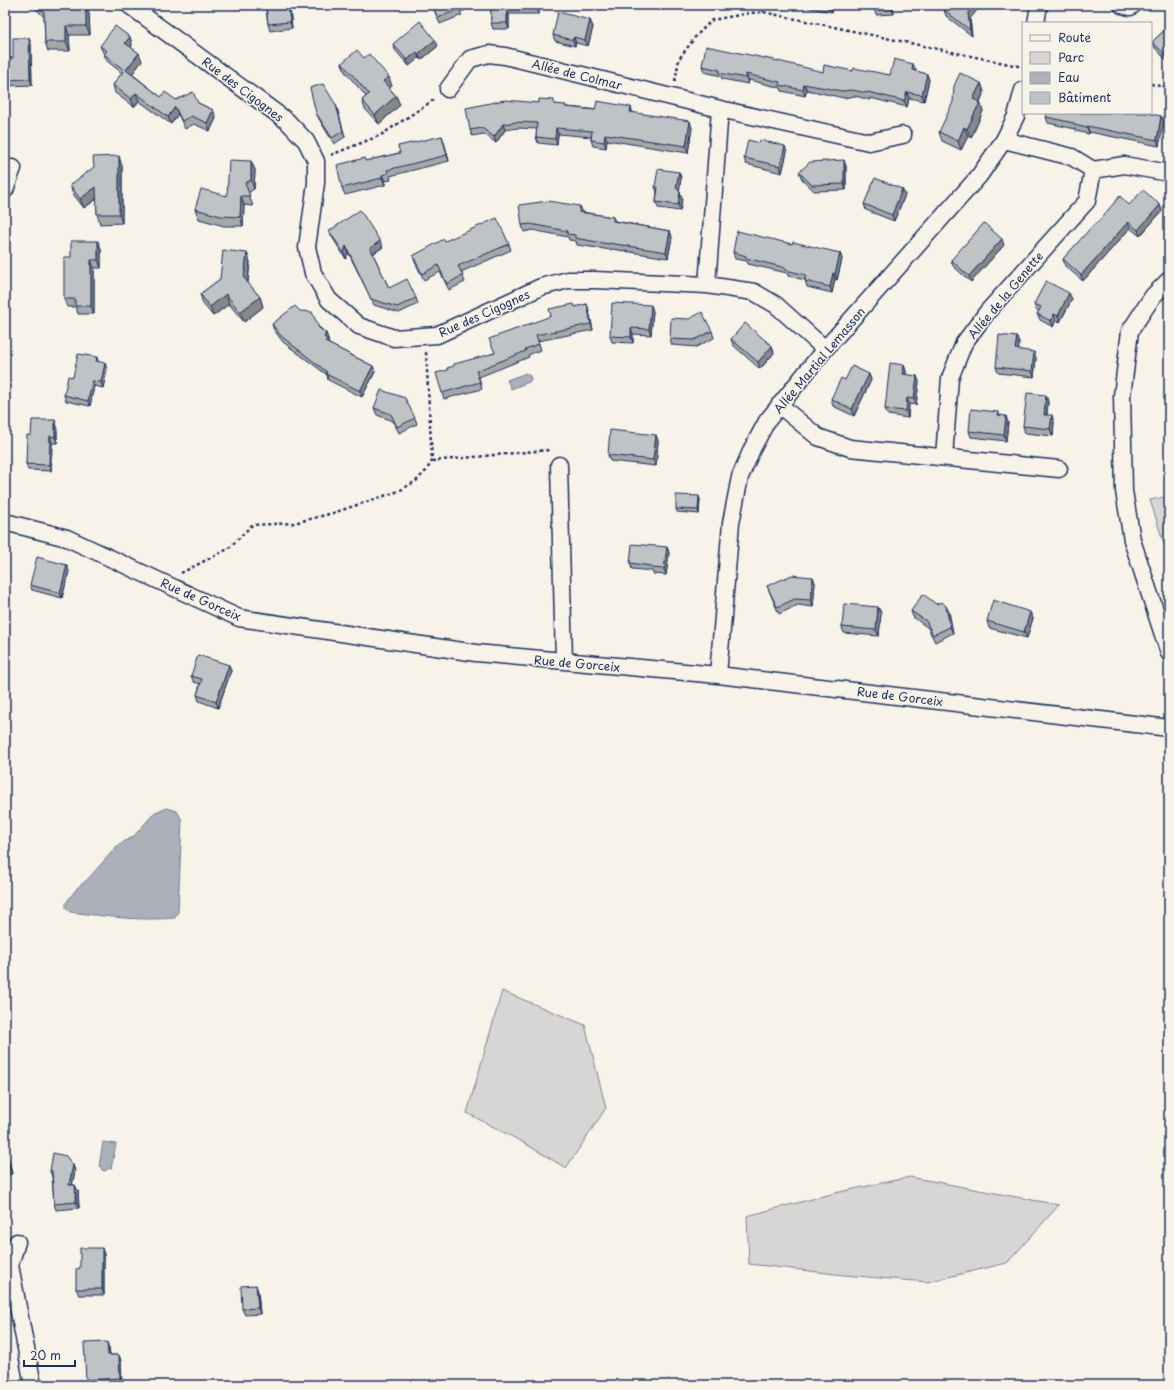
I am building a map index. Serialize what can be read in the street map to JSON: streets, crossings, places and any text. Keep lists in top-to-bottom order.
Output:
{
  "streets": {
    "street": [
      "Allée de Colmar",
      "Rue des Cigognes",
      "Allée de la Genette",
      "Allée Martial Lemasson",
      "Rue de Gorceix"
    ]
  },
  "crossings": [
    ["Rue des Cigognes", "Allée Martial Lemasson"],
    ["Allée Martial Lemasson", "Rue de Gorceix"]
  ],
  "legend": [
    "Route",
    "Parc",
    "Eau",
    "Bâtiment"
  ],
  "scale_bar": "20 m"
}
